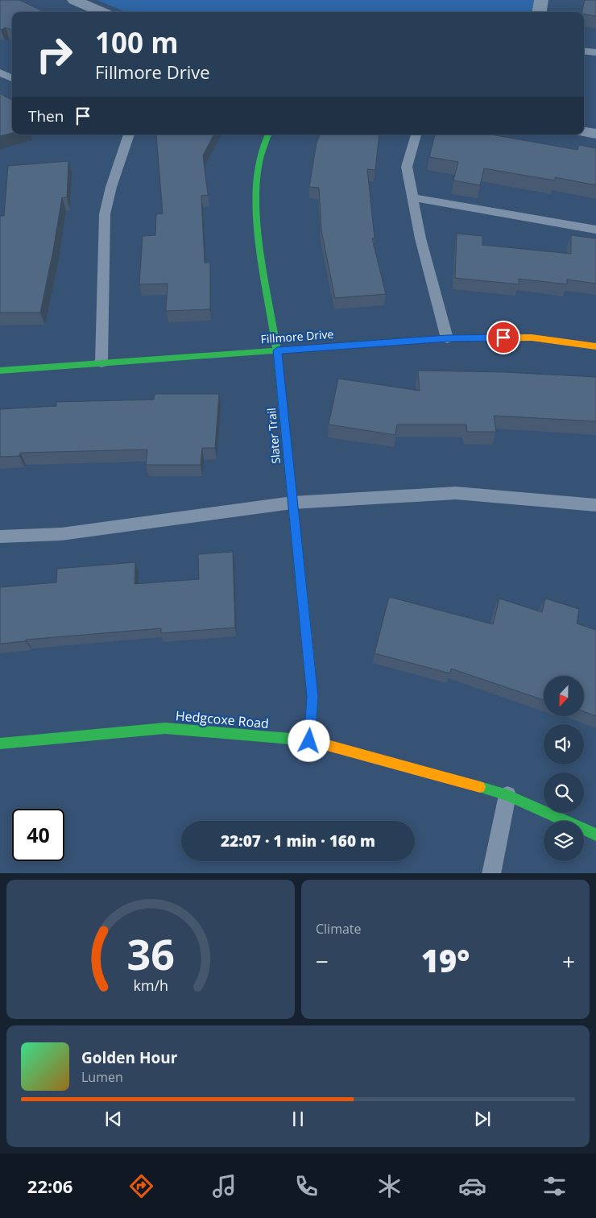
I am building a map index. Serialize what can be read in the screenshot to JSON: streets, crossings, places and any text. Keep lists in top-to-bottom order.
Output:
{
  "streets": {
    "street": ["Fillmore Drive", "Slater Trail", "Hedgcoxe Road"]
  },
  "crossings": [
    ["Fillmore Drive", "Slater Trail"],
    ["Slater Trail", "Hedgcoxe Road"]
  ],
  "north": "bottom",
  "page": {
    "turn": ["100 m", "Fillmore Drive"],
    "then": "Then",
    "limit": "40",
    "trip": "22:07 · 1 min · 160 m",
    "tile": "Climate",
    "heat": ["−", "19°", "+"],
    "song": ["Golden Hour", "Lumen"],
    "tabs": "22:06",
    "gauge": ["36", "km/h"]
  }
}
